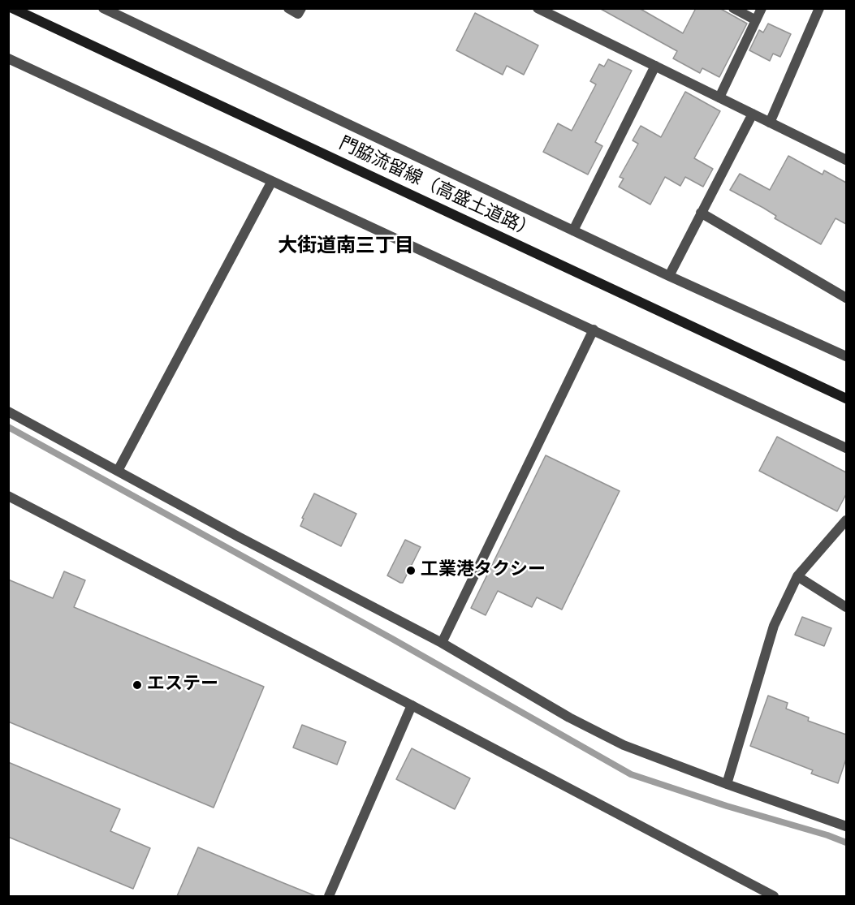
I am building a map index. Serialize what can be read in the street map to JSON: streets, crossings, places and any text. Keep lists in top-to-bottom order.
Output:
{
  "streets": {
    "main road": ["門脇流留線（高盛土道路）"]
  },
  "districts": ["大街道南三丁目"],
  "places": ["工業港タクシー", "エステー"]
}
